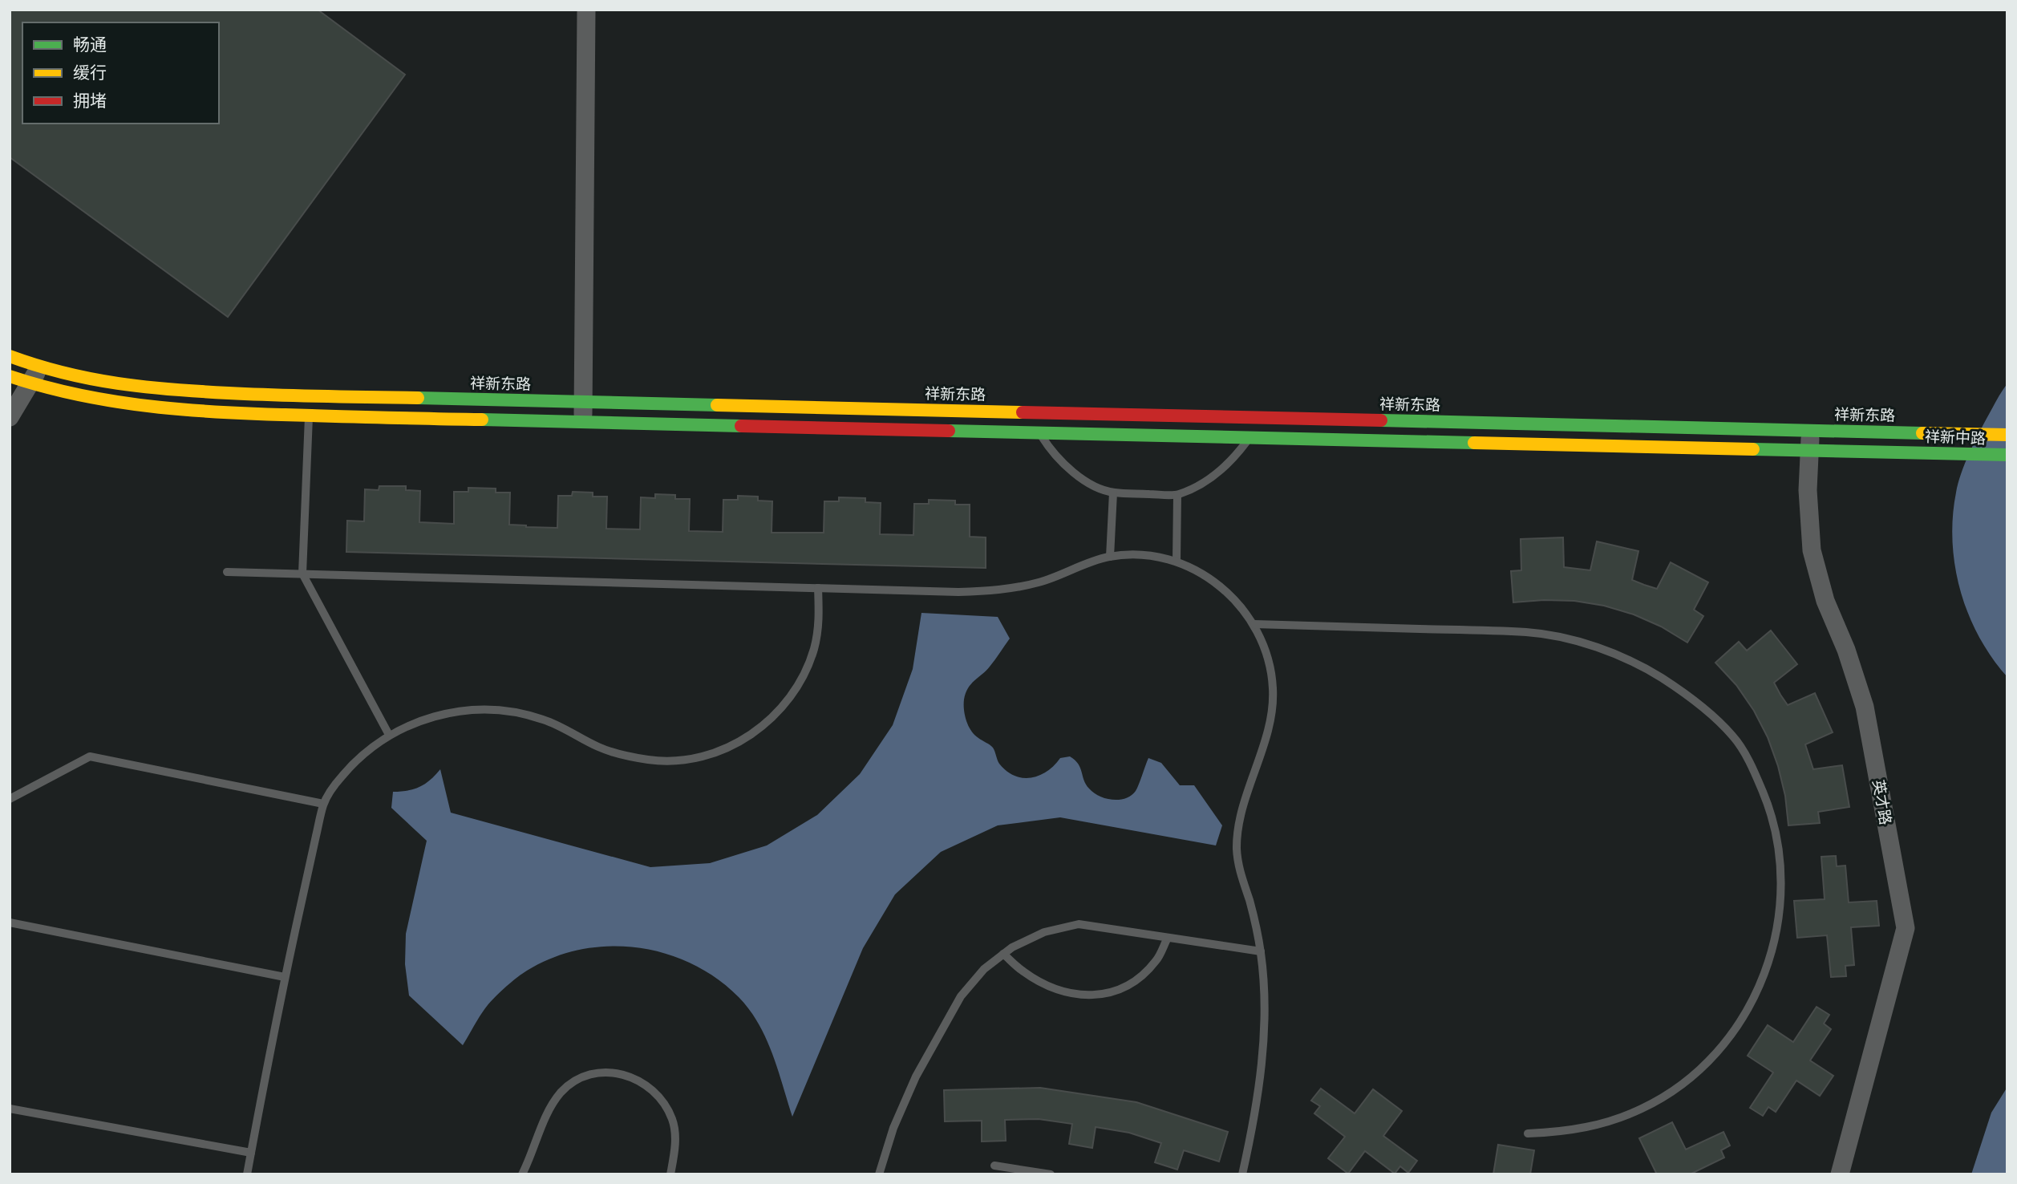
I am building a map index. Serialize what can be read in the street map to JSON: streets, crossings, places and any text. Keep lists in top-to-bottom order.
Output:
{
  "streets": {
    "street": ["祥新东路", "祥新中路", "英才路"]
  },
  "crossings": [
    ["祥新东路", "祥新中路"],
    ["祥新东路", "英才路"],
    ["祥新中路", "英才路"]
  ],
  "legend": ["畅通", "缓行", "拥堵"]
}
